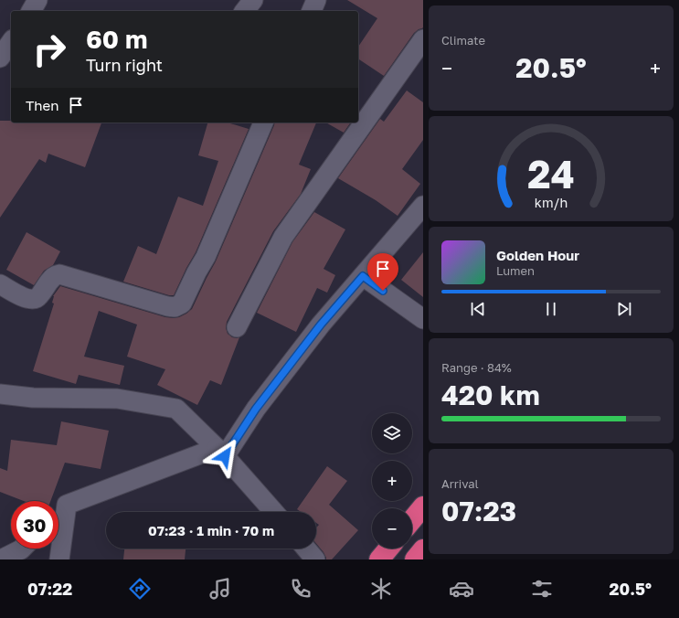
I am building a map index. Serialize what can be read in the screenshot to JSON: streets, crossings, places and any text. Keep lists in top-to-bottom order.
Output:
{
  "page": {
    "tile": [
      "Climate",
      ["Range · 84%", "420 km"],
      ["Arrival", "07:23"]
    ],
    "turn": ["60 m", "Turn right"],
    "heat": ["−", "20.5°", "+"],
    "then": "Then",
    "song": ["Golden Hour", "Lumen"],
    "map_buttons": ["+", "−"],
    "limit": "30",
    "trip": "07:23 · 1 min · 70 m",
    "tabs": ["07:22", "20.5°"],
    "gauge": ["24", "km/h"]
  }
}
